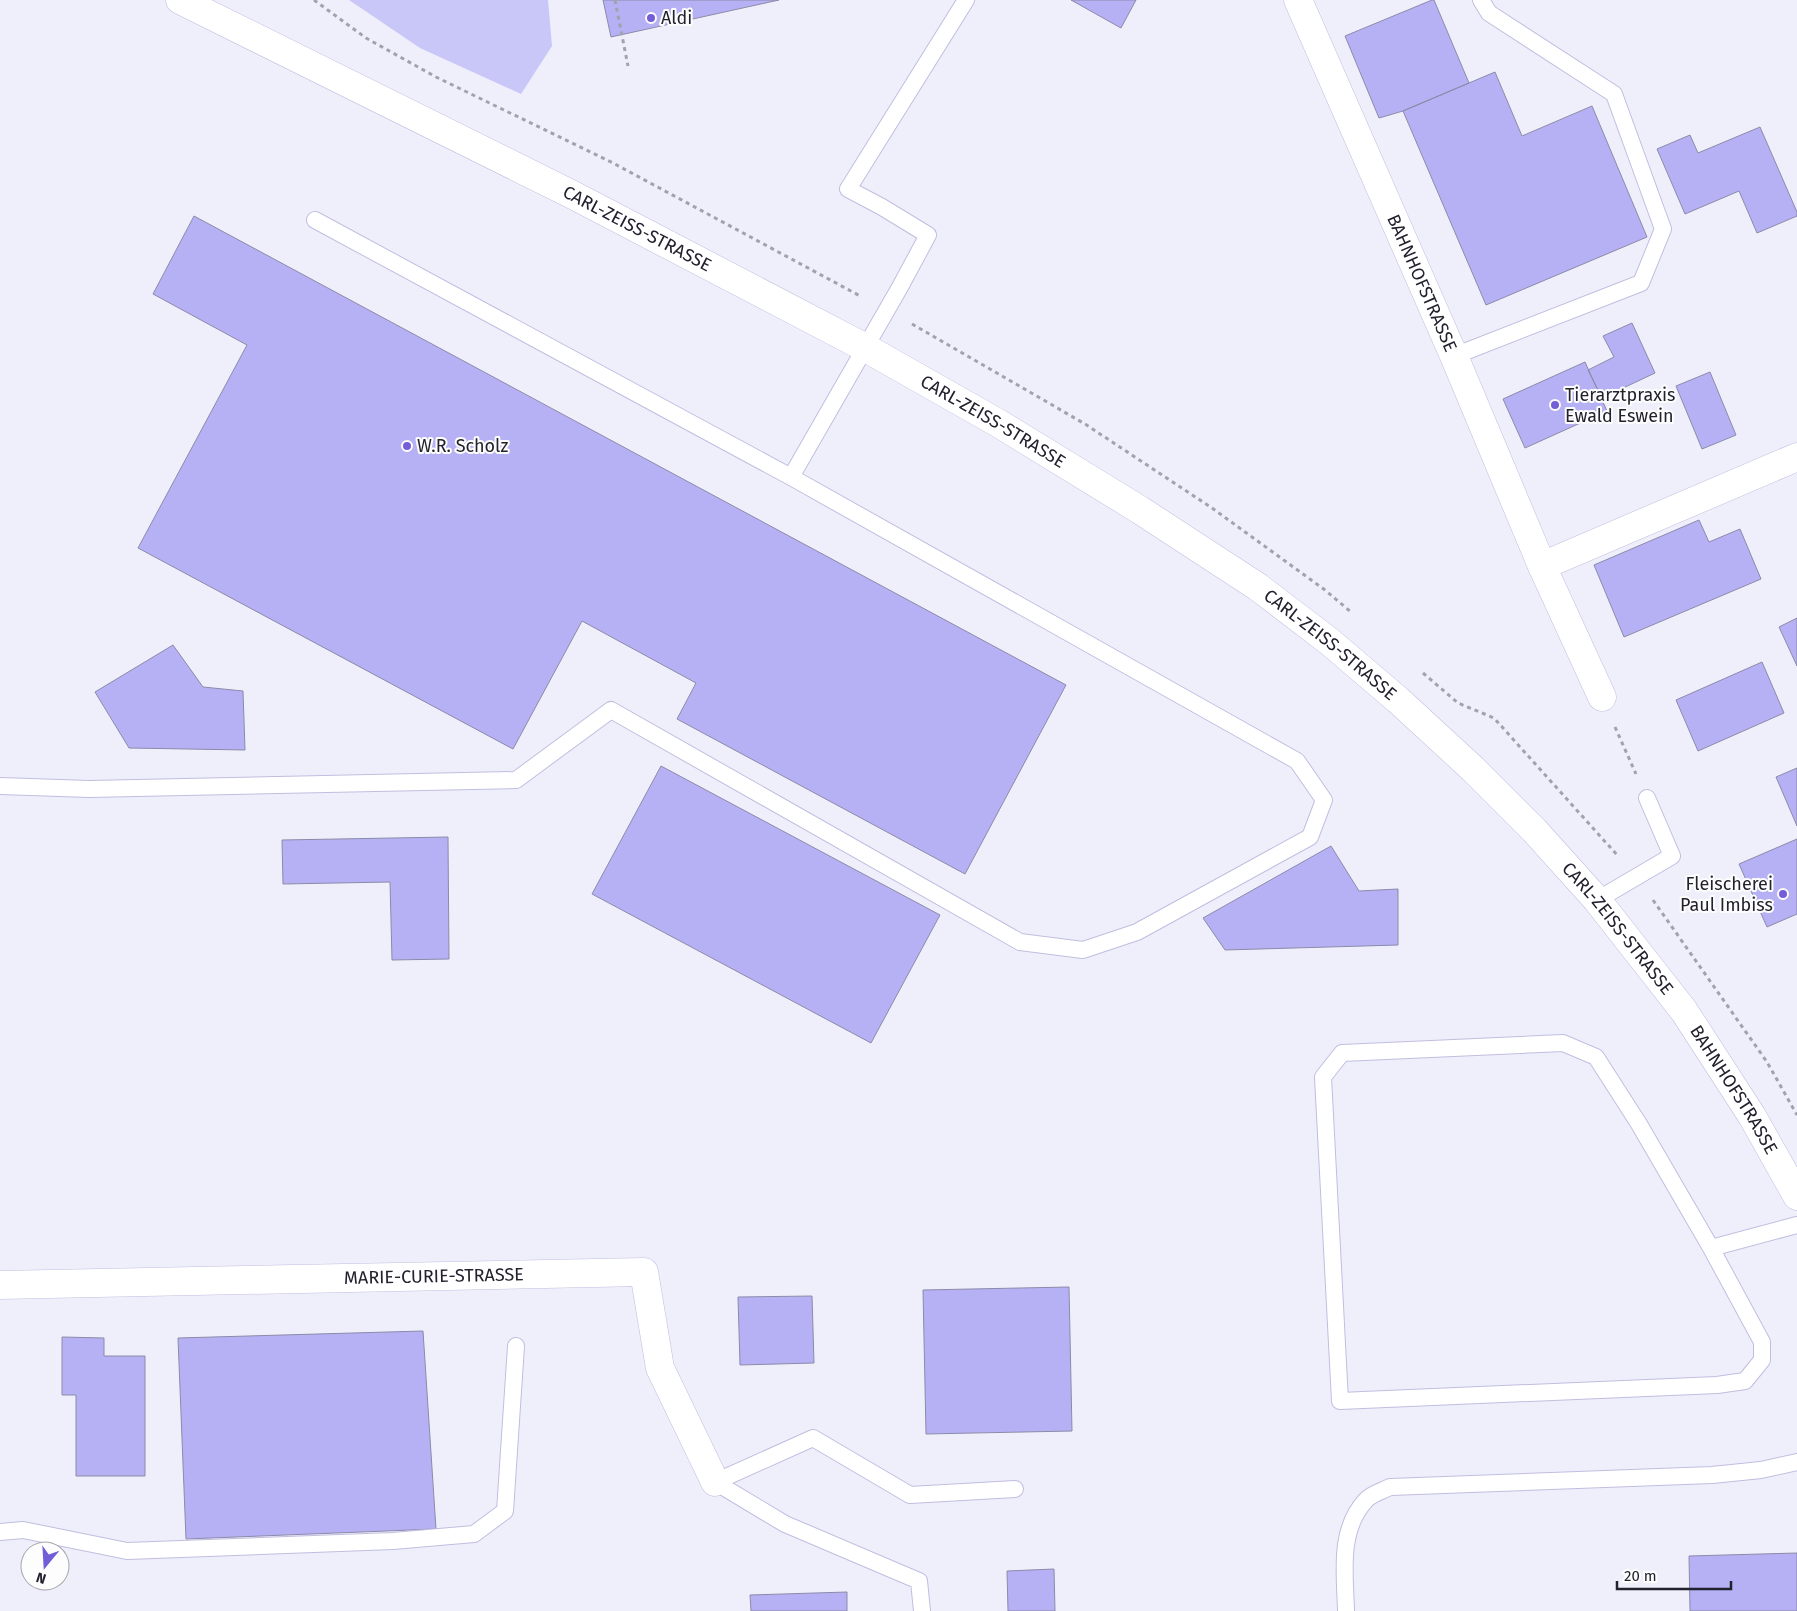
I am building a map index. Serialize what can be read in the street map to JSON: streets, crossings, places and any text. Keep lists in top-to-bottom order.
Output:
{
  "streets": {
    "main road": ["CARL-ZEISS-STRASSE", "BAHNHOFSTRASSE", "MARIE-CURIE-STRASSE"]
  },
  "crossings": [
    ["CARL-ZEISS-STRASSE", "BAHNHOFSTRASSE"]
  ],
  "places": [
    "Aldi",
    "Tierarztpraxis Ewald Eswein",
    "W.R. Scholz",
    "Fleischerei Paul Imbiss"
  ],
  "scale_bar": "20 m",
  "north": "bottom"
}
